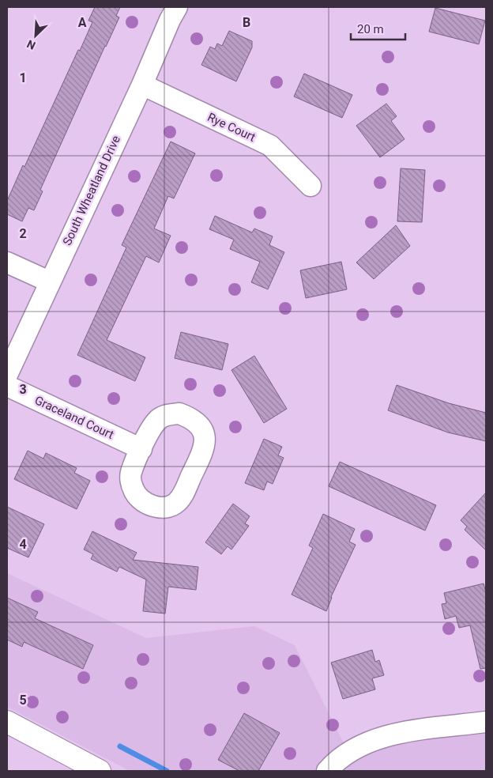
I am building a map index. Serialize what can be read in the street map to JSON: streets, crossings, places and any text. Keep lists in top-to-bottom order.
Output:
{
  "streets": {
    "street": ["Rye Court", "South Wheatland Drive", "Graceland Court"]
  },
  "crossings": [
    ["Rye Court", "South Wheatland Drive"]
  ],
  "scale_bar": "20 m",
  "north": "bottom left",
  "grid": {
    "columns": ["A", "B"],
    "rows": [
      "1",
      "2",
      "3",
      "4",
      "5"
    ]
  }
}
